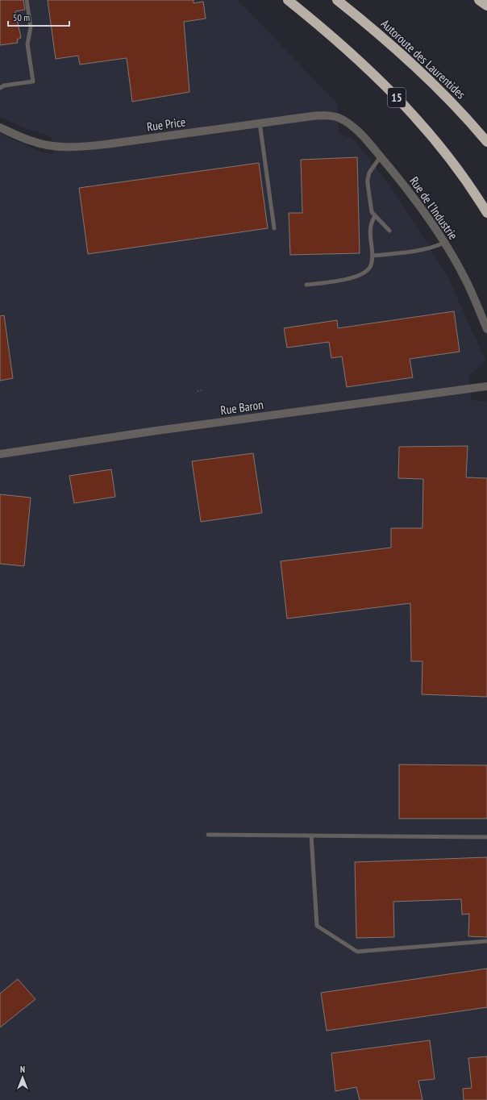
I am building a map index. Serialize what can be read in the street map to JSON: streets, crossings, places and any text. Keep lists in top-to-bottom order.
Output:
{
  "streets": {
    "highway": ["Autoroute des Laurentides", "15"],
    "street": ["Rue Price", "Rue de l'Industrie", "Rue Baron"]
  },
  "crossings": [
    ["Rue Price", "Rue de l'Industrie"]
  ],
  "scale_bar": "50 m",
  "north": "top"
}
